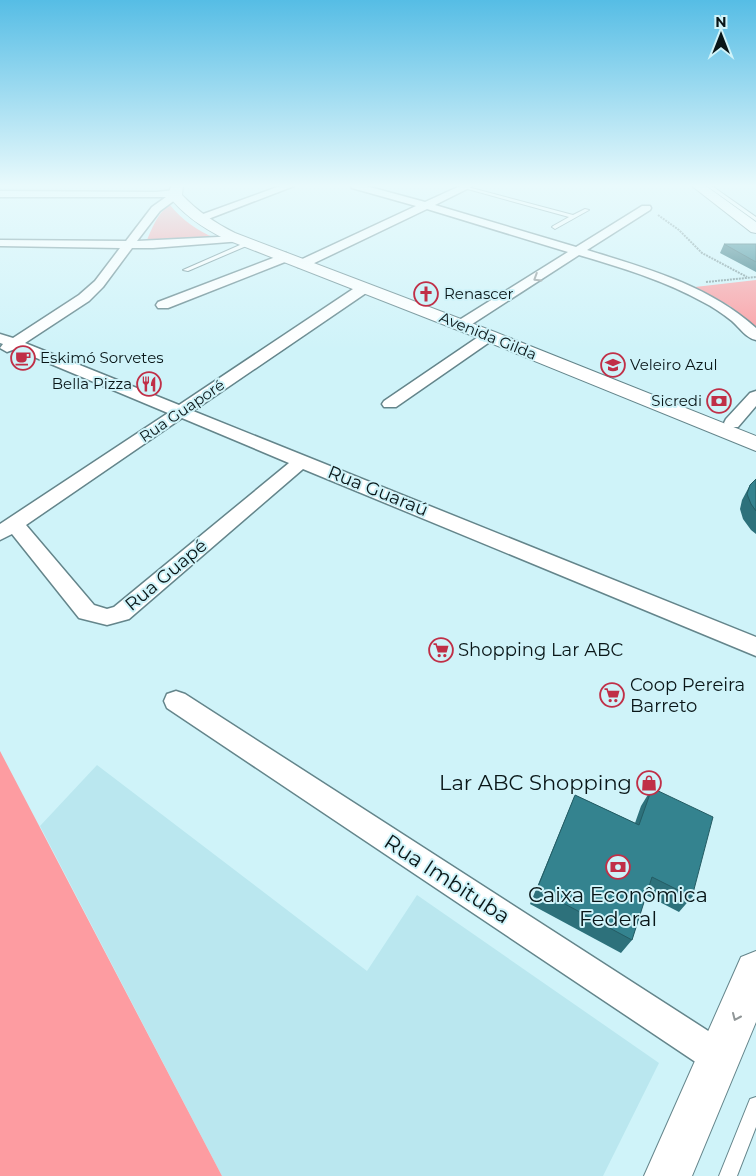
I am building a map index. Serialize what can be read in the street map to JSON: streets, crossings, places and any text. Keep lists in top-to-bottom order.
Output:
{
  "streets": {
    "main road": ["Avenida Gilda"],
    "street": [
      "Rua Guaporé",
      "Rua Guaraú",
      "Rua Guapé",
      "Rua Imbituba"
    ]
  },
  "crossings": [
    ["Avenida Gilda", "Rua Guaporé"],
    ["Rua Guaporé", "Rua Guaraú"],
    ["Rua Guaporé", "Rua Guapé"],
    ["Rua Guaraú", "Rua Guapé"]
  ],
  "places": {
    "church": ["Renascer"],
    "cafe": ["Eskimó Sorvetes"],
    "school or university": ["Veleiro Azul"],
    "restaurant": ["Bella Pizza"],
    "bank": ["Sicredi", "Caixa Econômica Federal"],
    "supermarket": ["Shopping Lar ABC", "Coop Pereira Barreto"],
    "shop": ["Lar ABC Shopping"]
  },
  "north": "top"
}
